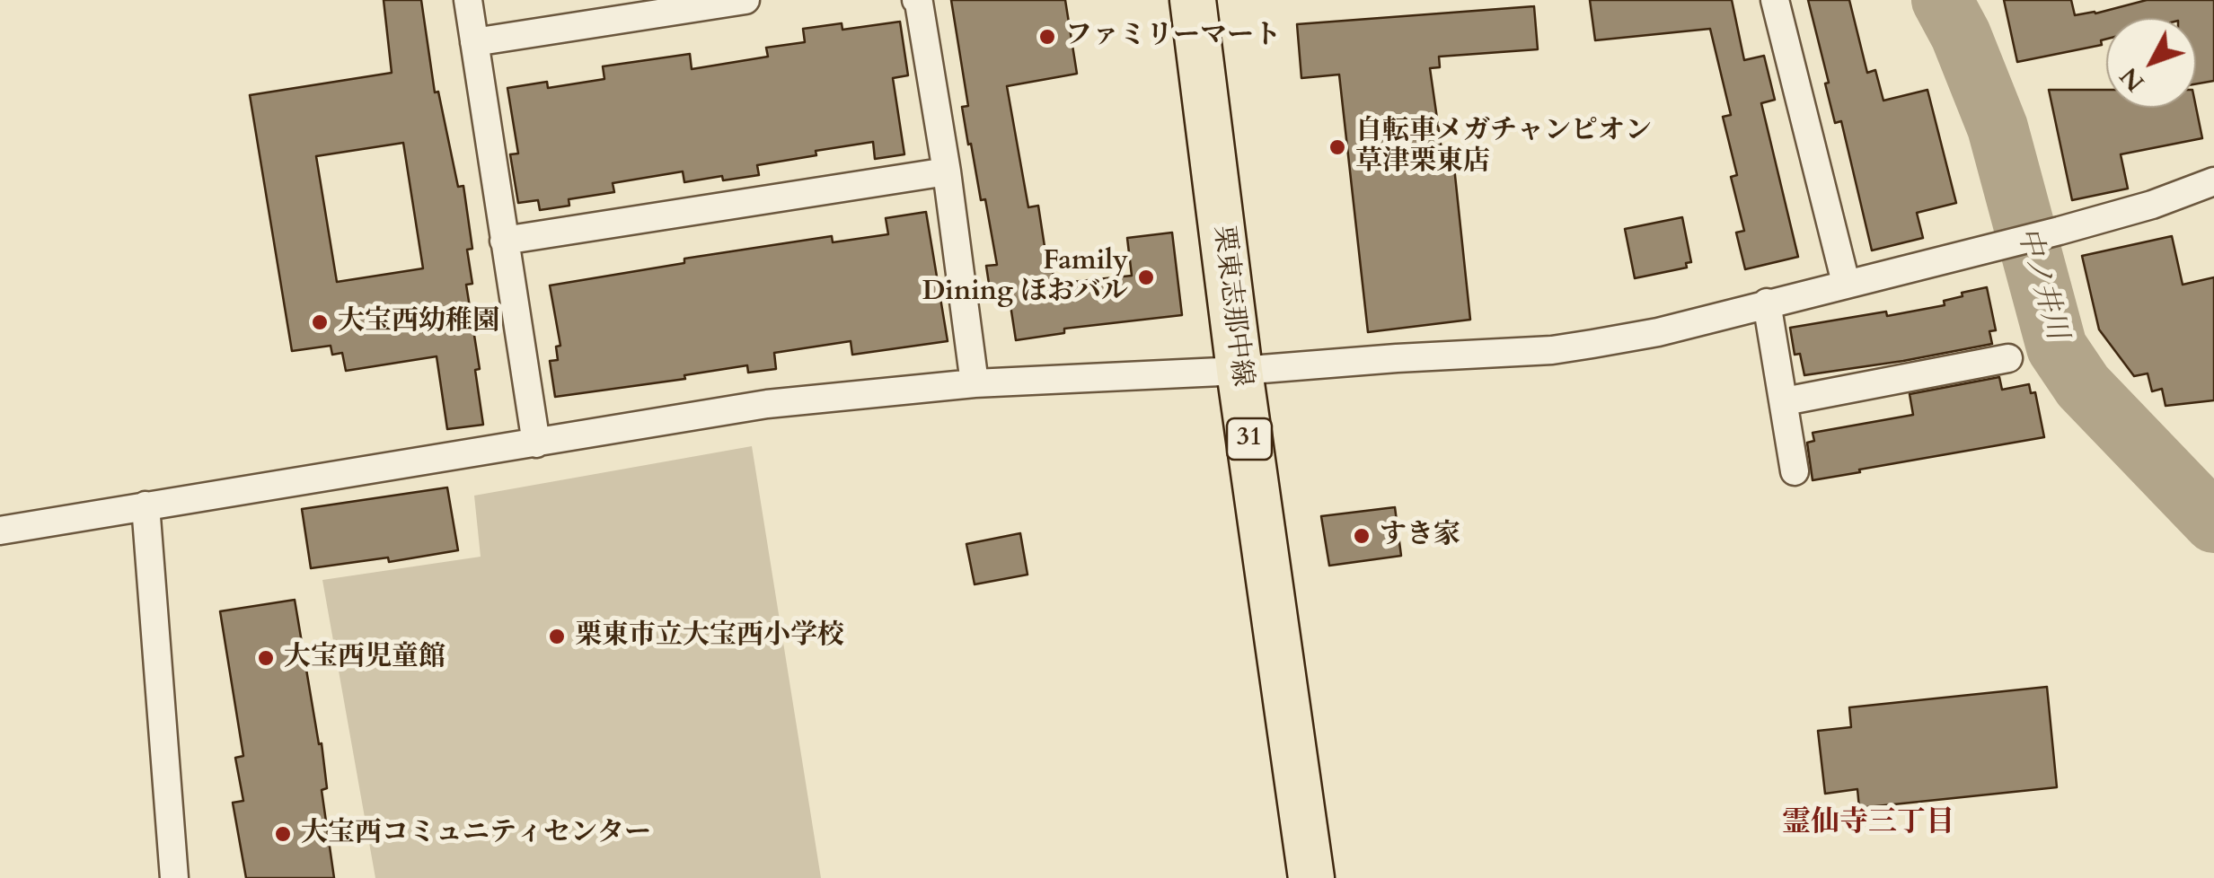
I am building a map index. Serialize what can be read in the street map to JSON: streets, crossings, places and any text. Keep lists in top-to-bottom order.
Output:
{
  "streets": {
    "main road": ["栗東志那中線", "31"]
  },
  "districts": ["霊仙寺三丁目"],
  "water": ["中ノ井川"],
  "places": [
    "ファミリーマート",
    "自転車メガチャンピオン 草津栗東店",
    "Family Dining ほおバル",
    "大宝西幼稚園",
    "すき家",
    "栗東市立大宝西小学校",
    "大宝西児童館",
    "大宝西コミュニティセンター"
  ],
  "north": "bottom left"
}
